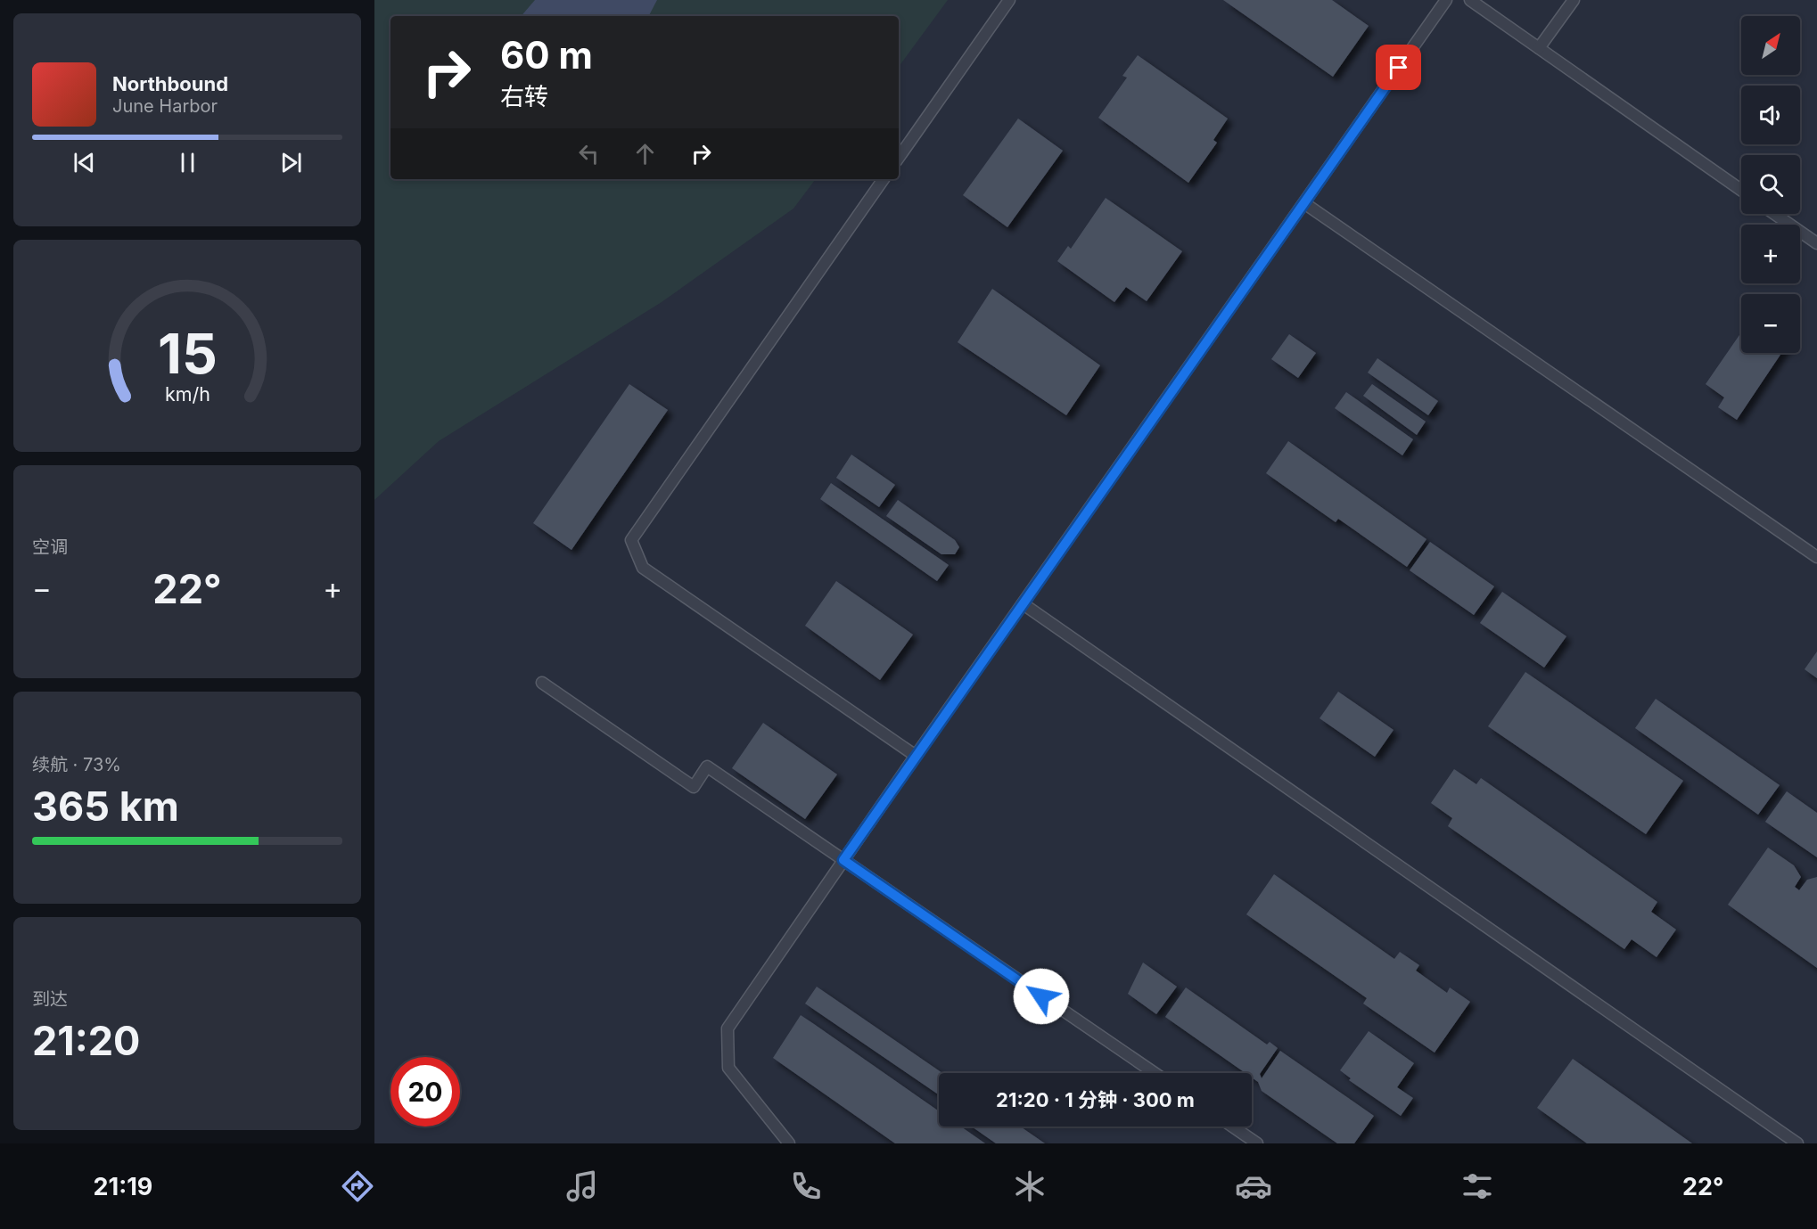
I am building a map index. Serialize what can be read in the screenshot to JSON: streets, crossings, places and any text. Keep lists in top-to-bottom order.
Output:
{
  "north": "top right",
  "page": {
    "map_buttons": ["+", "−"],
    "turn": ["60 m", "右转"],
    "song": ["Northbound", "June Harbor"],
    "tile": [
      "空调",
      ["续航 · 73%", "365 km"],
      ["到达", "21:20"]
    ],
    "heat": ["−", "22°", "+"],
    "limit": "20",
    "trip": "21:20 · 1 分钟 · 300 m",
    "tabs": ["21:19", "22°"],
    "gauge": ["15", "km/h"]
  }
}
